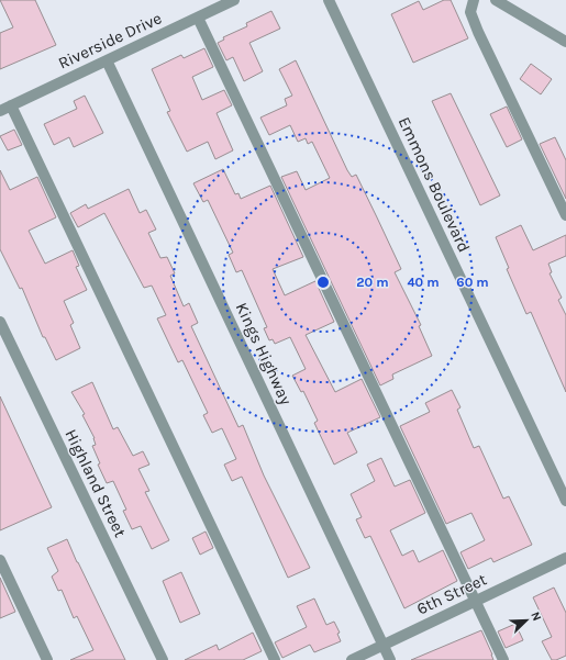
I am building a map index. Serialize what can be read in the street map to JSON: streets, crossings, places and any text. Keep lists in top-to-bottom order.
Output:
{
  "streets": {
    "street": [
      "Riverside Drive",
      "Emmons Boulevard",
      "Kings Highway",
      "Highland Street",
      "6th Street"
    ]
  },
  "crossings": [
    ["Riverside Drive", "Kings Highway"],
    ["Kings Highway", "6th Street"]
  ],
  "north": "top right",
  "rings": ["20 m", "40 m", "60 m"]
}
